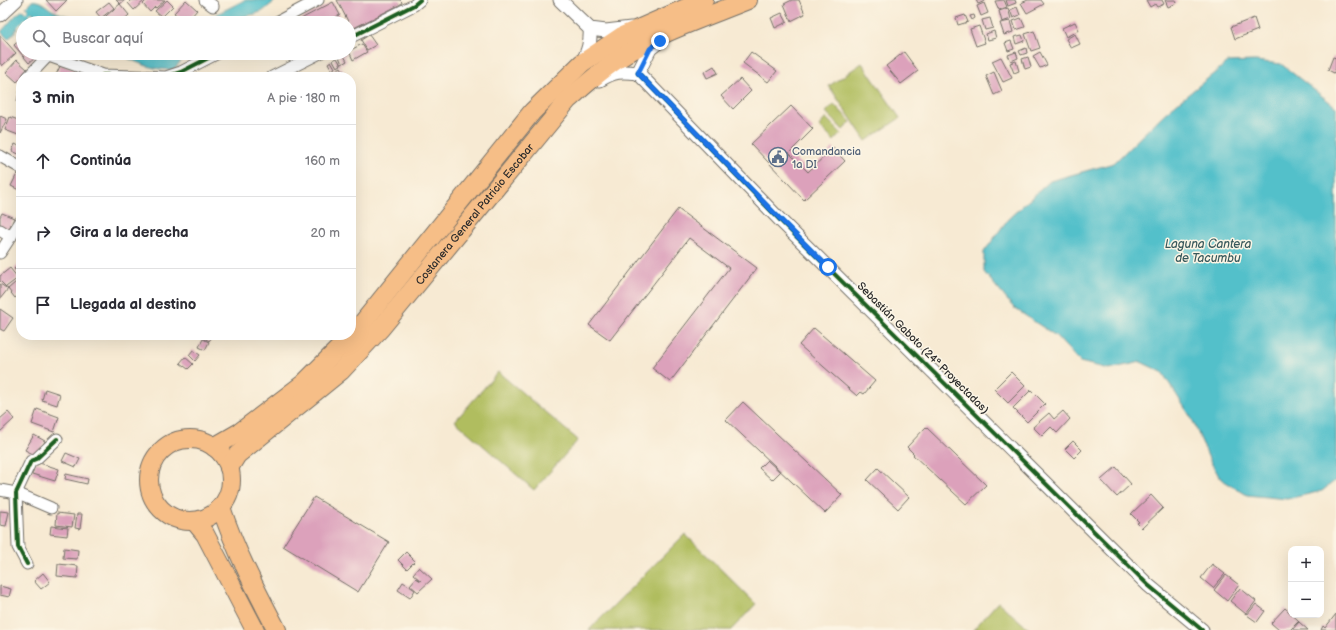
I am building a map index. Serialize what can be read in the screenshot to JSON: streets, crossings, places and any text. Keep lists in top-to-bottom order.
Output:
{
  "streets": {
    "highway": ["Costanera General Patricio Escobar"],
    "street": ["Sebastián Gaboto (24ª Proyectadas)"]
  },
  "water": ["Laguna Cantera de Tacumbu"],
  "places": {
    "public building": ["Comandancia 1a DI"]
  },
  "page": {
    "search": "Buscar aquí",
    "heading": ["3 min", "A pie · 180 m"],
    "list": [
      ["Continúa", "160 m"],
      ["Gira a la derecha", "20 m"],
      "Llegada al destino"
    ],
    "map_buttons": ["+", "−"]
  }
}
